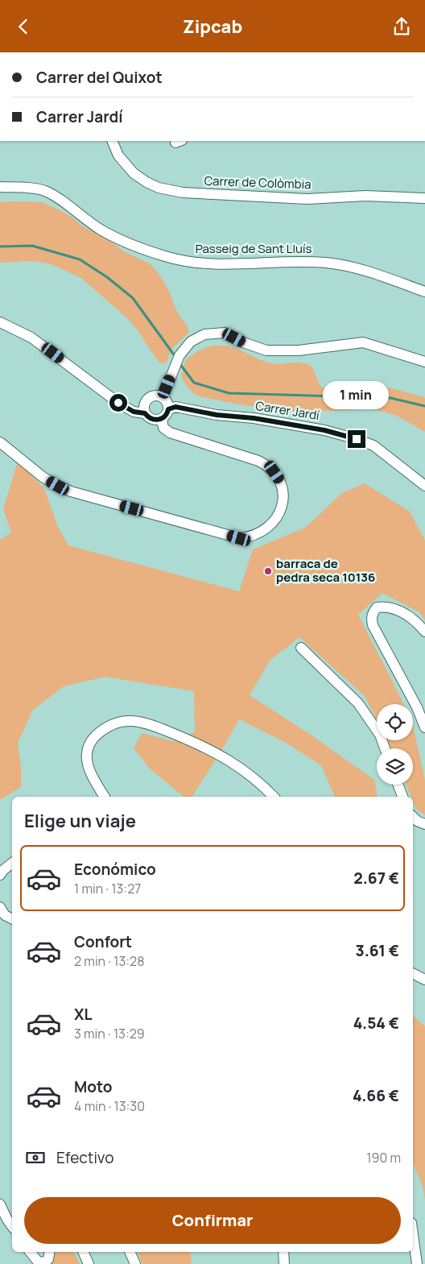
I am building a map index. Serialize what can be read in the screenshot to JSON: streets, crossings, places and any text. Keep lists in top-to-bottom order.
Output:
{
  "streets": {
    "street": ["Carrer de Colòmbia", "Passeig de Sant Lluís", "Carrer Jardí"]
  },
  "places": ["barraca de pedra seca 10136"],
  "page": {
    "header": "Zipcab",
    "banner": ["Carrer del Quixot", "Carrer Jardí"],
    "bubble": "1 min",
    "heading": "Elige un viaje",
    "list": [
      {
        "name": "Económico",
        "note": "1 min · 13:27",
        "value": "2.67 €"
      },
      {
        "name": "Confort",
        "note": "2 min · 13:28",
        "value": "3.61 €"
      },
      {
        "name": "XL",
        "note": "3 min · 13:29",
        "value": "4.54 €"
      },
      {
        "name": "Moto",
        "note": "4 min · 13:30",
        "value": "4.66 €"
      }
    ],
    "pay": ["Efectivo", "190 m"],
    "buttons": "Confirmar"
  }
}
